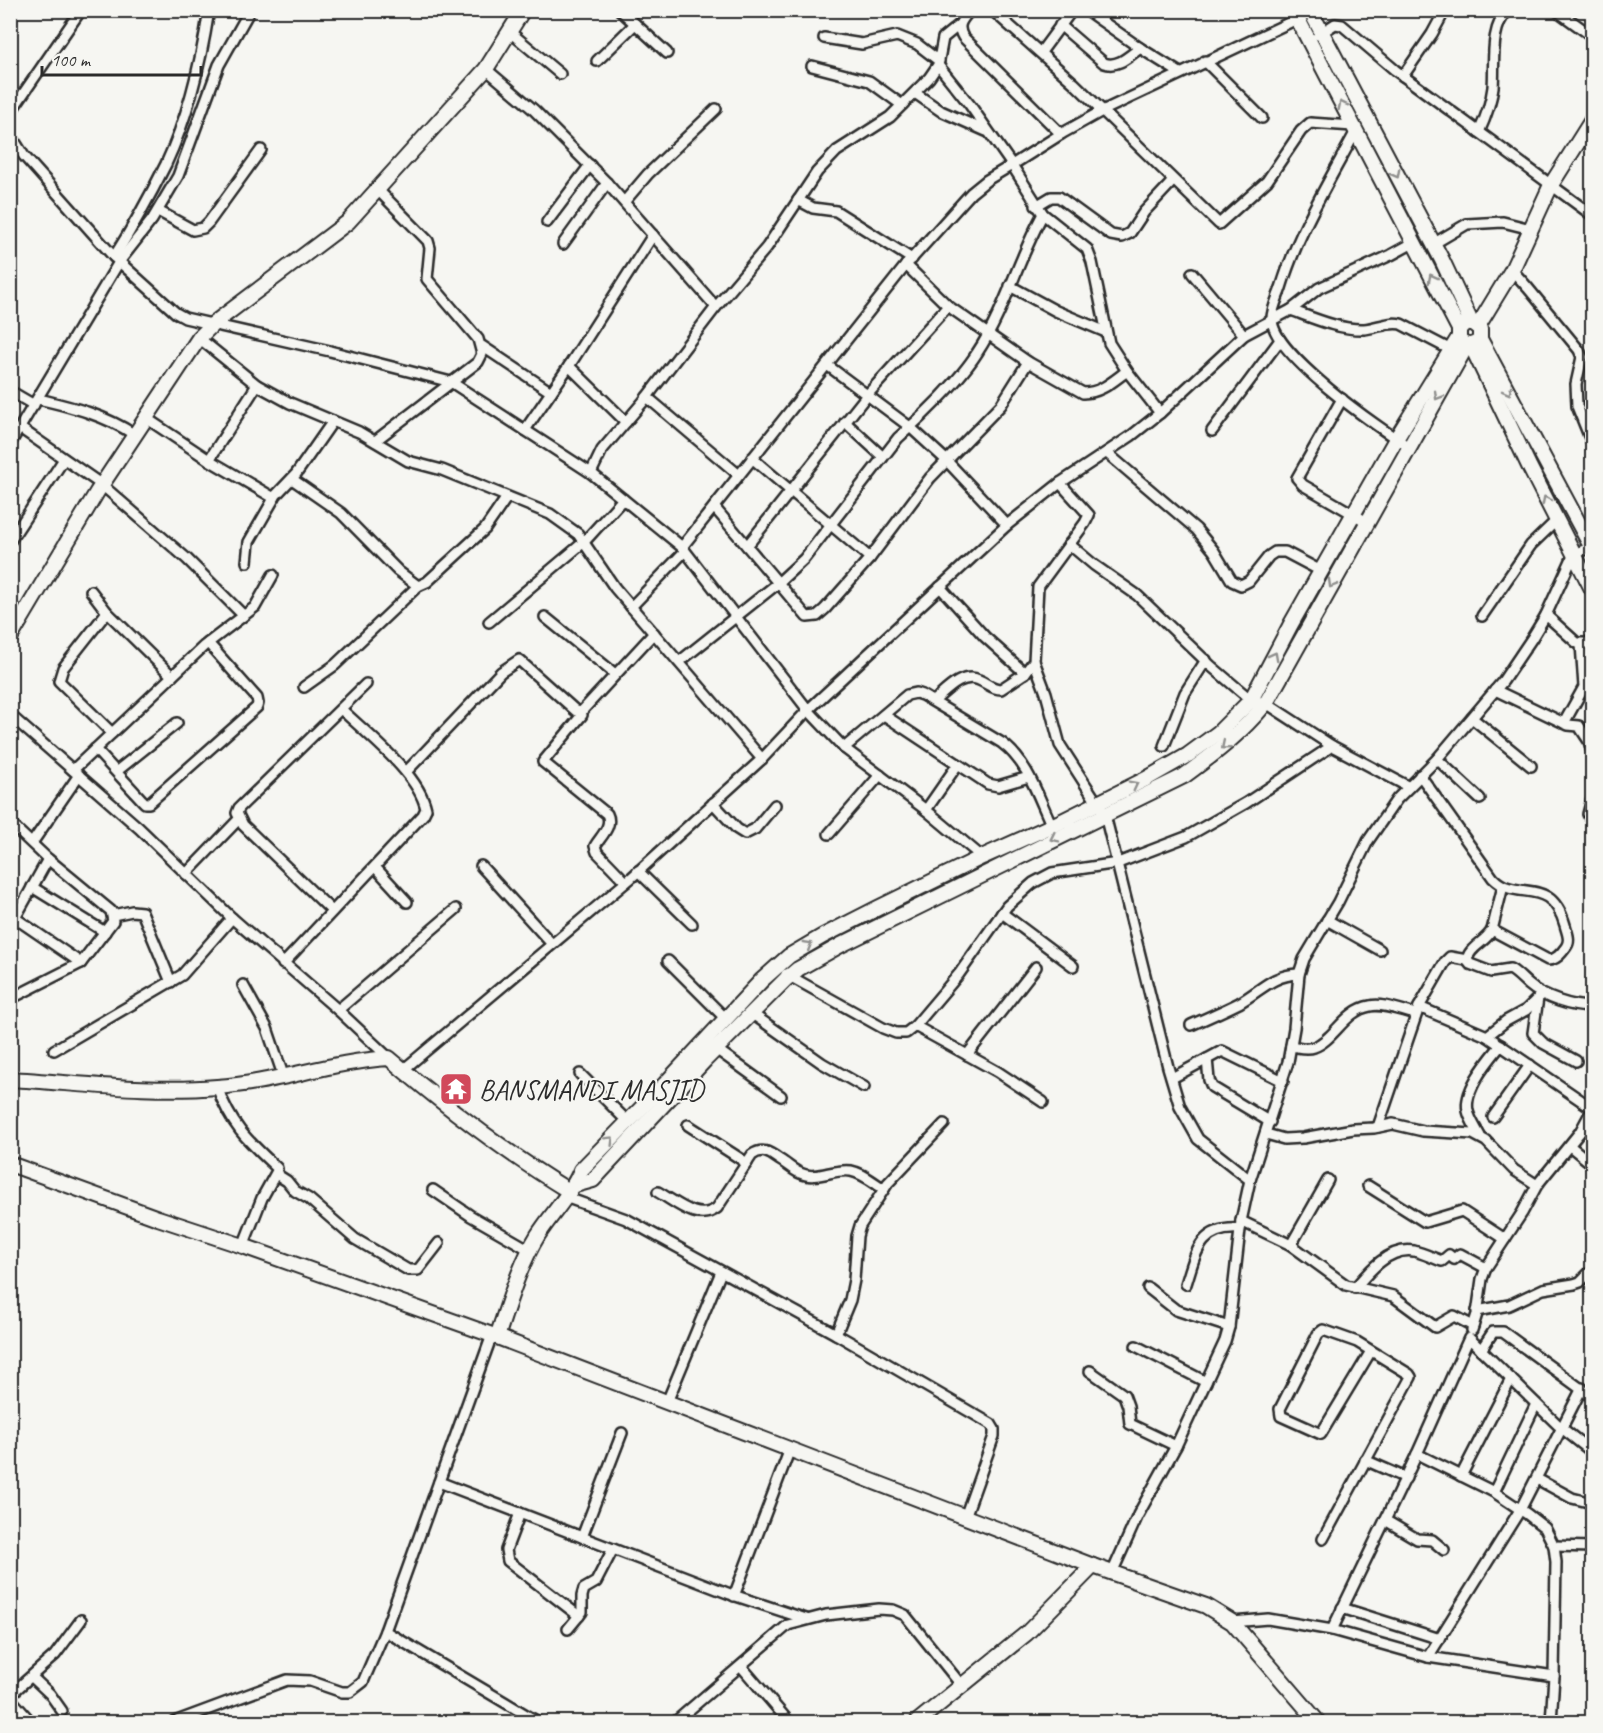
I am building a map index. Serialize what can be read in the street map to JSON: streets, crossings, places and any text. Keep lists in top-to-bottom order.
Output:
{
  "places": {
    "temple": ["BANSMANDI MASJID"]
  },
  "scale_bar": "100 m"
}
